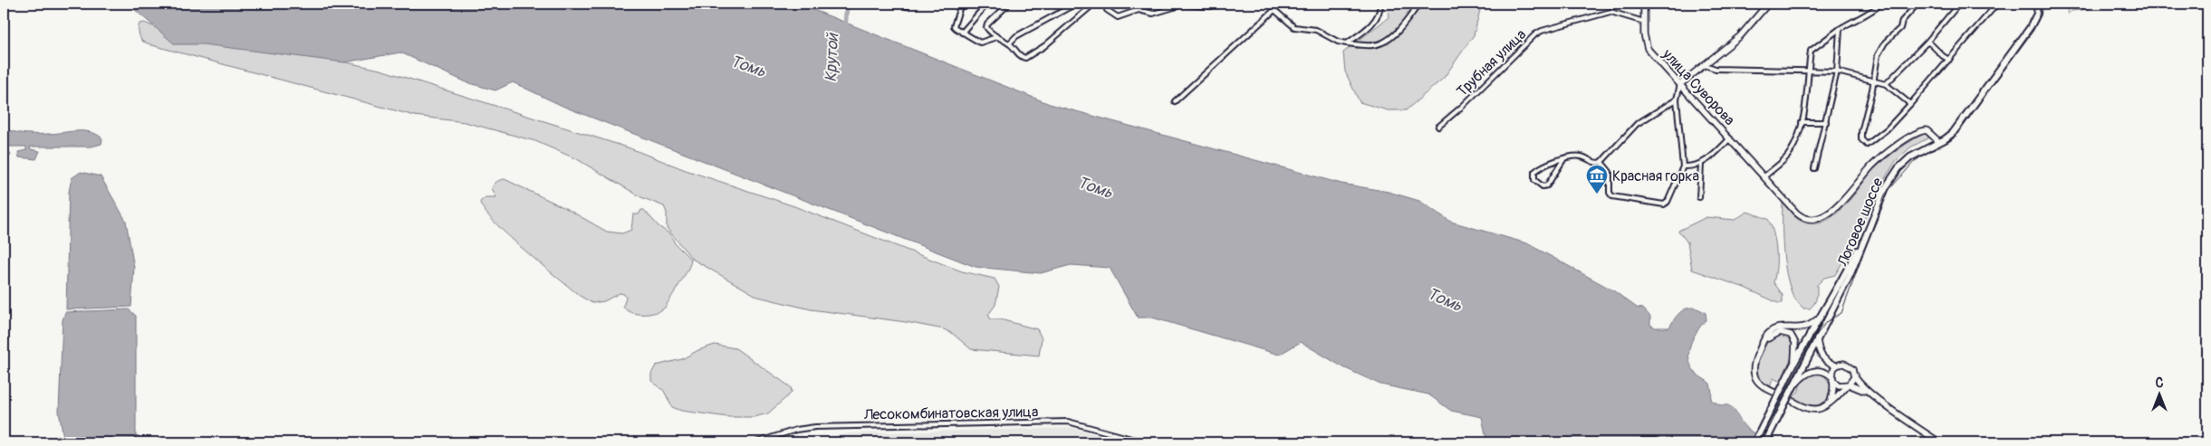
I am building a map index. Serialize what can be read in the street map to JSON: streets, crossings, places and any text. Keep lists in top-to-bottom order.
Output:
{
  "streets": {
    "main road": ["улица Суворова", "Логовое шоссе"],
    "street": ["Трубная улица", "Лесокомбинатовская улица"]
  },
  "crossings": [
    ["Трубная улица", "улица Суворова"],
    ["улица Суворова", "Логовое шоссе"]
  ],
  "water": ["Крутой", "Томь"],
  "places": {
    "museum": ["Красная горка"]
  },
  "north": "top"
}
